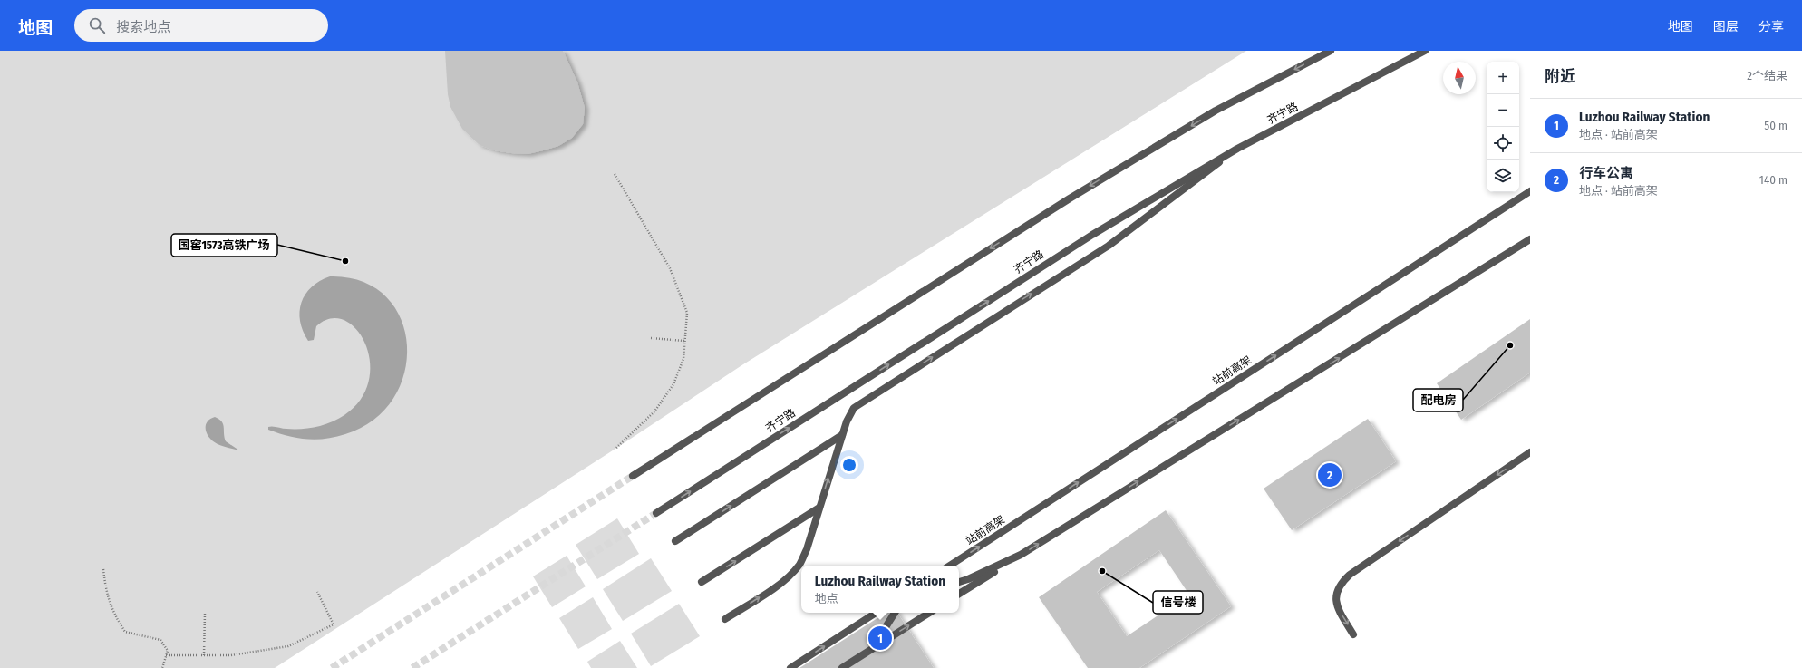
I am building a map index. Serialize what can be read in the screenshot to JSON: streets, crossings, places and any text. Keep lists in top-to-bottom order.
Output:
{
  "streets": {
    "street": ["齐宁路", "站前高架"]
  },
  "places": ["国窖1573高铁广场", "配电房", "信号楼"],
  "north": "top",
  "page": {
    "header": "地图",
    "search": "搜索地点",
    "nav": ["地图", "图层", "分享"],
    "heading": ["附近", "2个结果"],
    "map_buttons": ["+", "−"],
    "list": [
      {
        "mark": "1",
        "name": "Luzhou Railway Station",
        "note": "地点 · 站前高架",
        "value": "50 m"
      },
      {
        "mark": "2",
        "name": "行车公寓",
        "note": "地点 · 站前高架",
        "value": "140 m"
      }
    ],
    "pins": ["2", "1"],
    "popup": ["Luzhou Railway Station", "地点"]
  }
}
